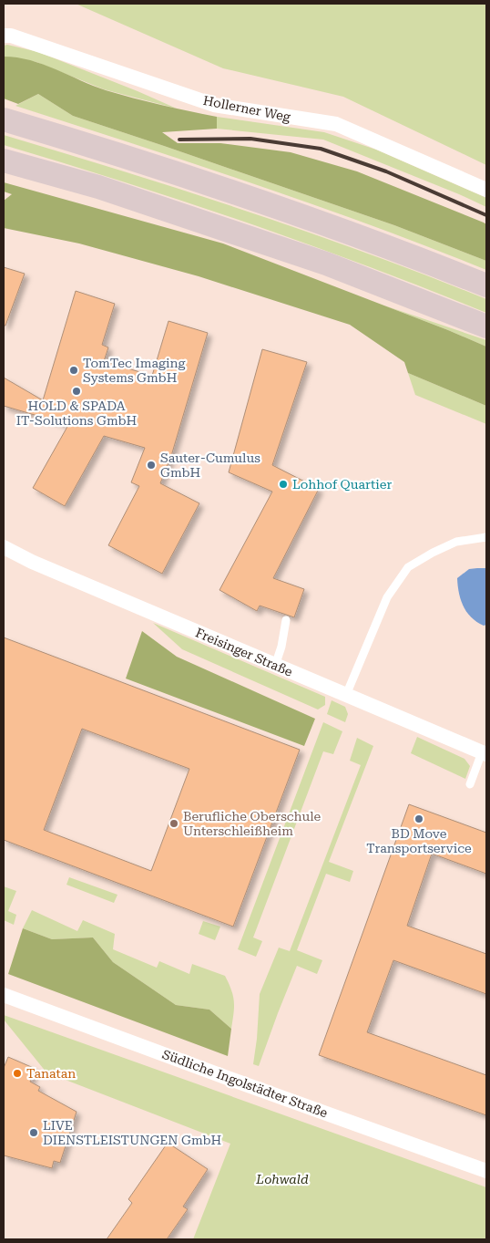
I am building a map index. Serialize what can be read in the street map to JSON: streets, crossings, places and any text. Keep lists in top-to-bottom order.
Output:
{
  "streets": {
    "street": ["Hollerner Weg", "Freisinger Straße", "Südliche Ingolstädter Straße"]
  },
  "parks": ["Lohwald"],
  "places": [
    "TomTec Imaging Systems GmbH",
    "HOLD & SPADA IT-Solutions GmbH",
    "Sauter-Cumulus GmbH",
    "Lohhof Quartier",
    "BD Move Transportservice",
    "Berufliche Oberschule Unterschleißheim",
    "Tanatan",
    "LIVE DIENSTLEISTUNGEN GmbH"
  ]
}
